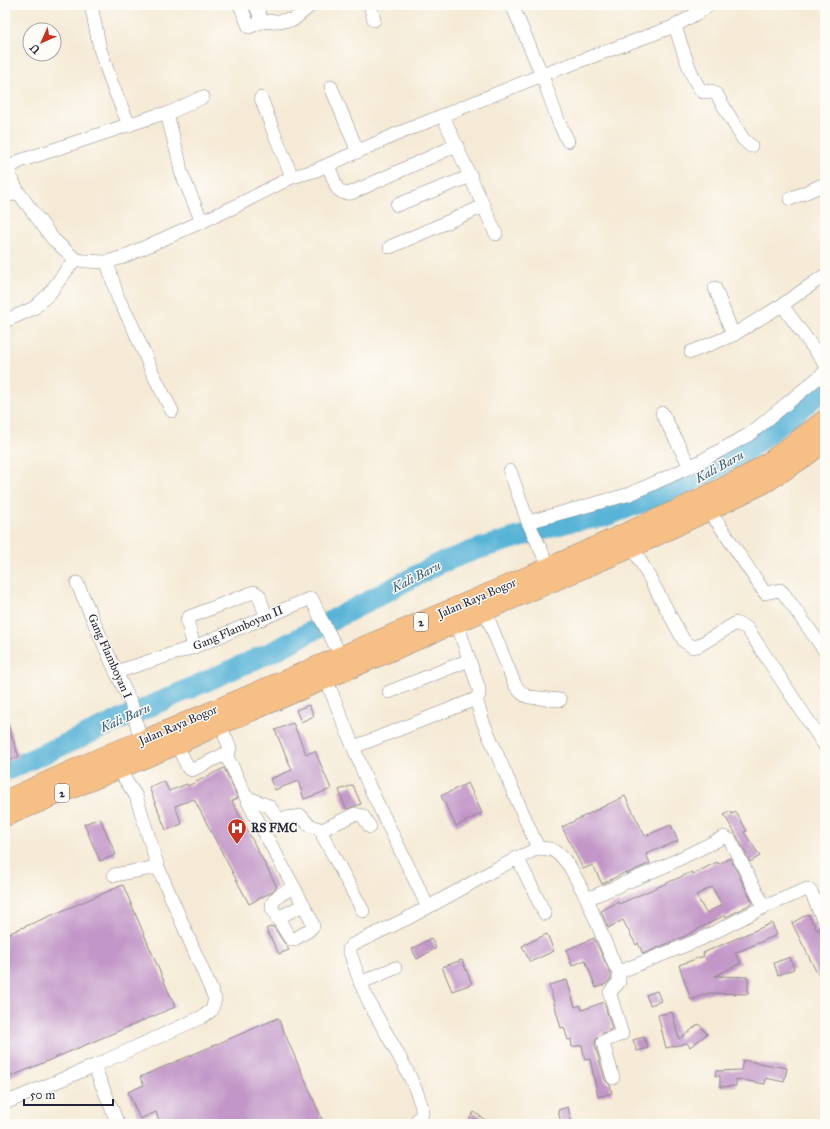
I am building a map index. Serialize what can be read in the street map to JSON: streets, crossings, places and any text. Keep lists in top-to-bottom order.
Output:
{
  "streets": {
    "highway": ["Jalan Raya Bogor", "2"],
    "street": ["Gang Flamboyan II", "Gang Flamboyan I"]
  },
  "crossings": [
    ["Jalan Raya Bogor", "Gang Flamboyan II"],
    ["Jalan Raya Bogor", "Gang Flamboyan I"],
    ["Gang Flamboyan II", "Gang Flamboyan I"]
  ],
  "water": ["Kali Baru"],
  "places": {
    "hospital": ["RS FMC"]
  },
  "scale_bar": "50 m",
  "north": "bottom left"
}
